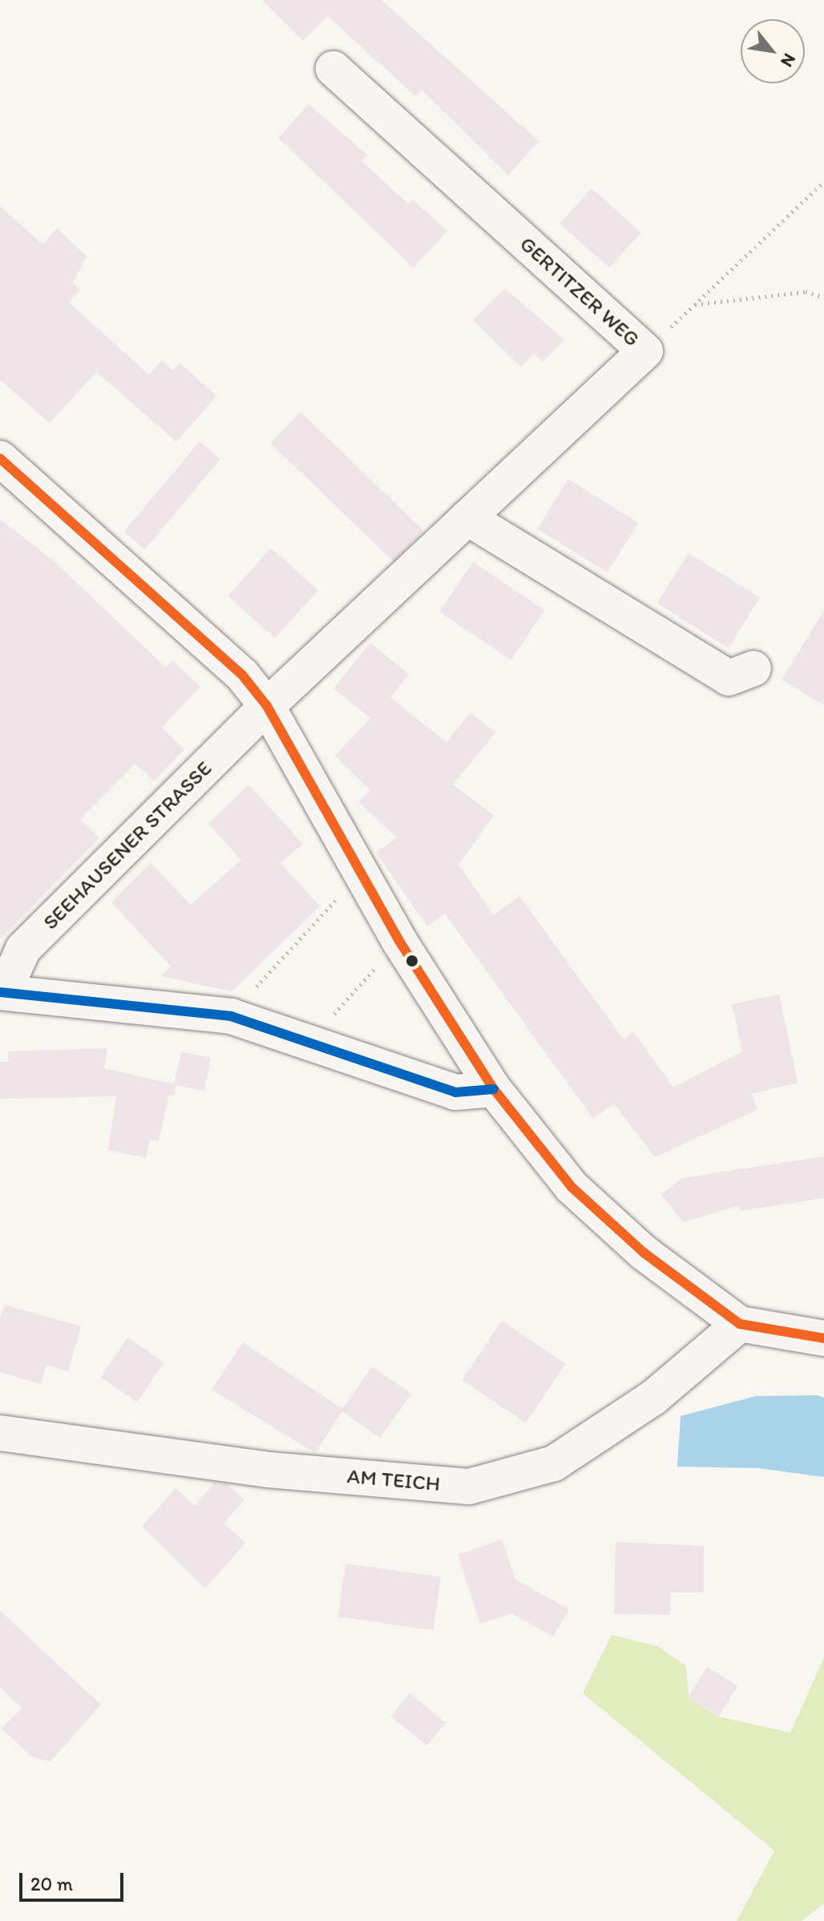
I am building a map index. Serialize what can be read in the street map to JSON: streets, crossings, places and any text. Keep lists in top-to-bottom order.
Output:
{
  "streets": {
    "street": ["GERTITZER WEG", "SEEHAUSENER STRASSE", "AM TEICH"]
  },
  "crossings": [
    ["GERTITZER WEG", "SEEHAUSENER STRASSE"]
  ],
  "scale_bar": "20 m",
  "north": "bottom right"
}
